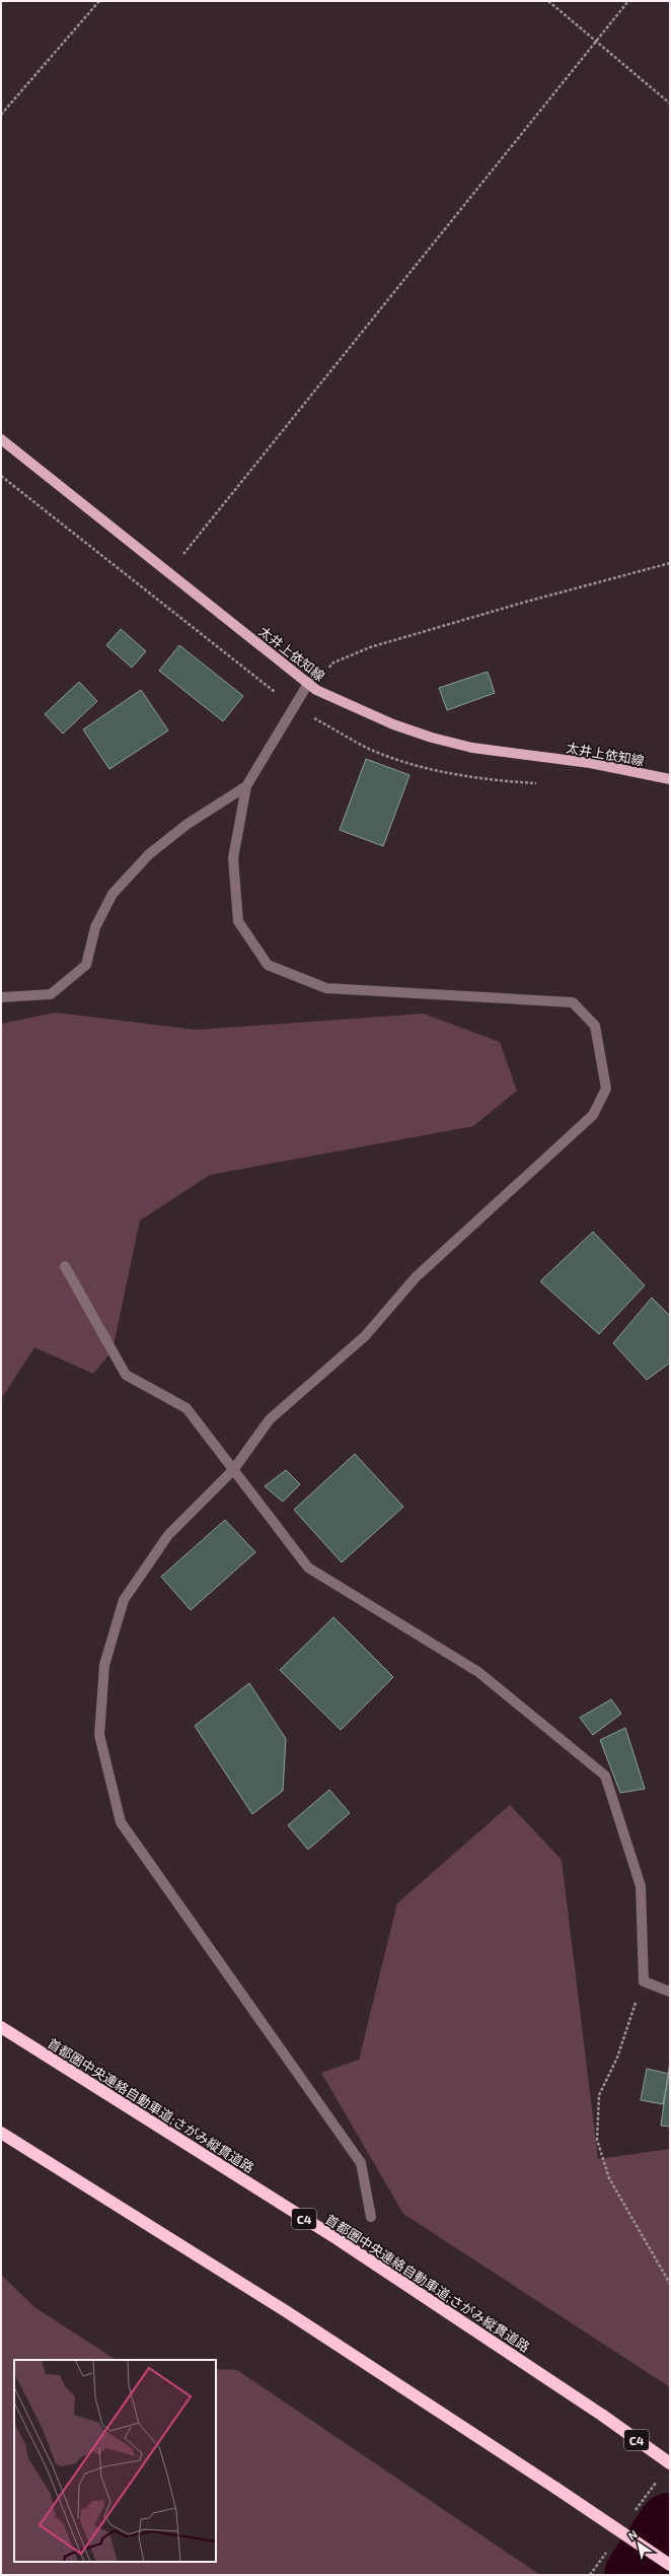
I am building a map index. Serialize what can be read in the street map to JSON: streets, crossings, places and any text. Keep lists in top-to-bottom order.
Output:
{
  "streets": {
    "highway": ["首都圏中央連絡自動車道;さがみ縦貫道路", "C4"],
    "main road": ["太井上依知線"]
  },
  "north": "top left"
}
